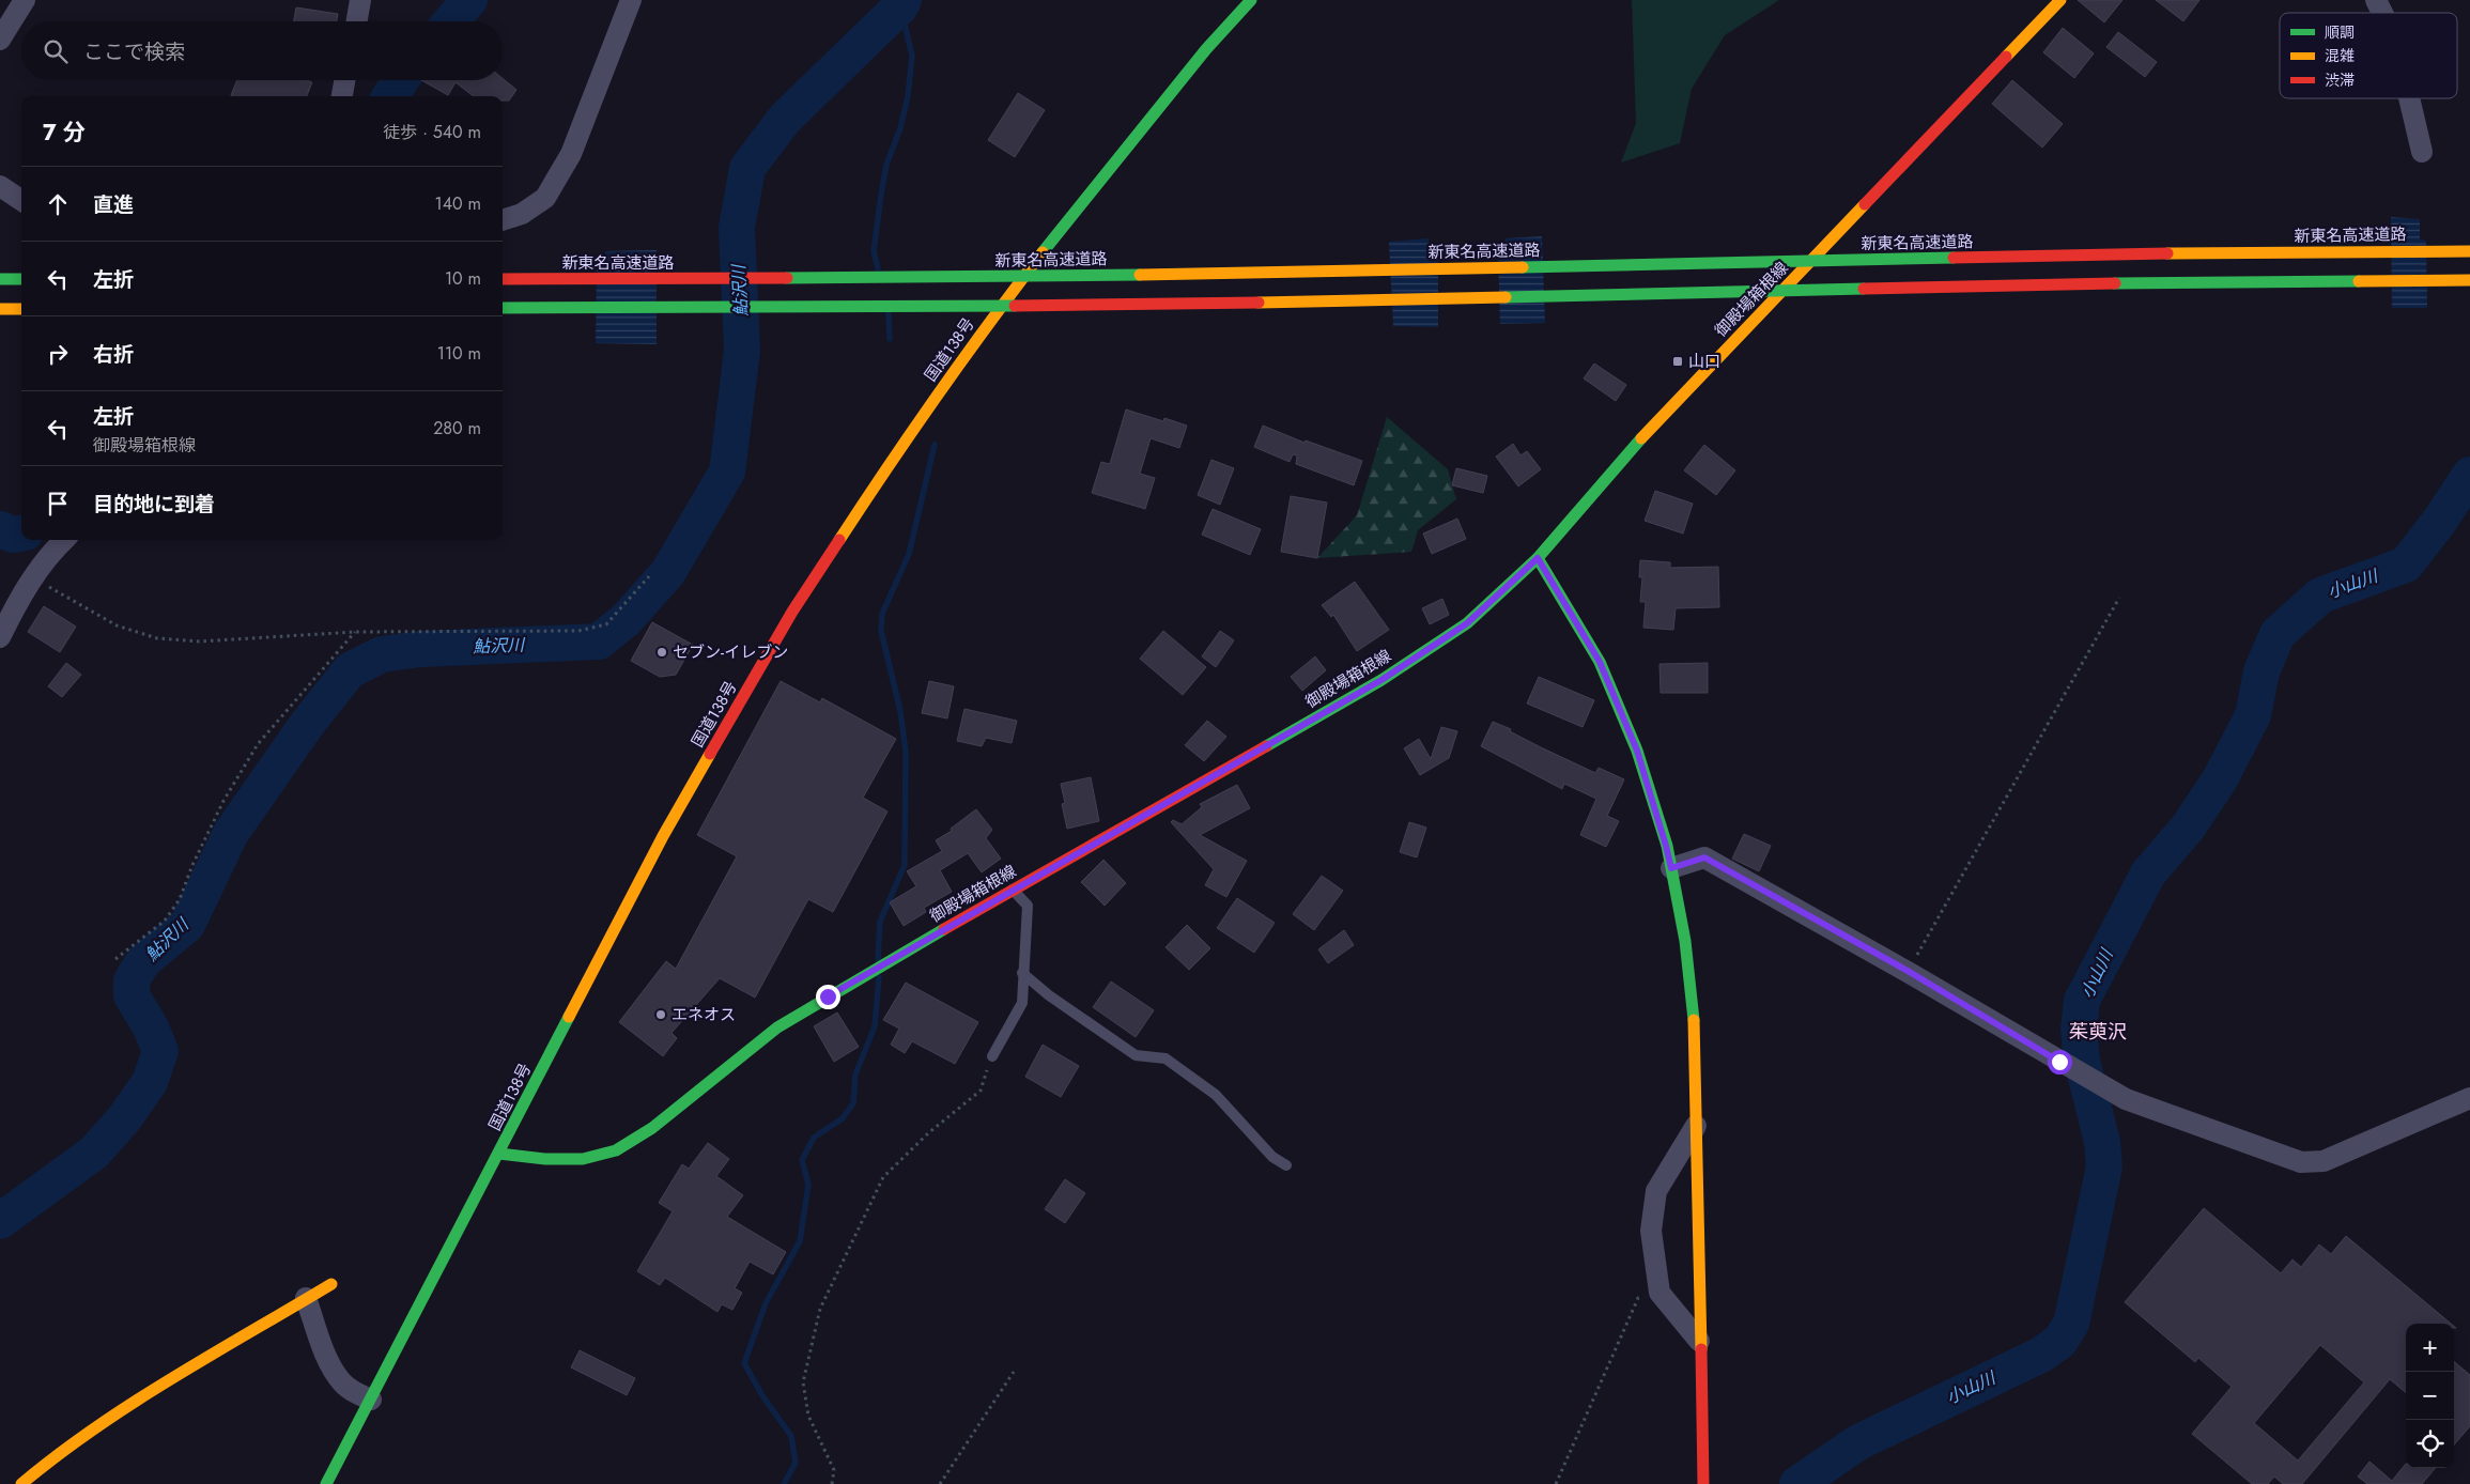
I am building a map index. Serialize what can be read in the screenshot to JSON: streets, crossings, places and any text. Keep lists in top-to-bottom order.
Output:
{
  "streets": {
    "main road": ["新東名高速道路", "御殿場箱根線", "国道138号"]
  },
  "crossings": [
    ["御殿場箱根線", "国道138号"]
  ],
  "districts": ["茱萸沢"],
  "water": ["鮎沢川", "小山川"],
  "places": {
    "transit": ["山口"],
    "other": ["セブン-イレブン", "エネオス"]
  },
  "legend": ["順調", "混雑", "渋滞"],
  "page": {
    "search": "ここで検索",
    "heading": ["7 分", "徒歩 · 540 m"],
    "list": [
      ["直進", "140 m"],
      ["左折", "10 m"],
      ["右折", "110 m"],
      ["左折", "御殿場箱根線", "280 m"],
      "目的地に到着"
    ],
    "map_buttons": ["+", "−"]
  }
}
